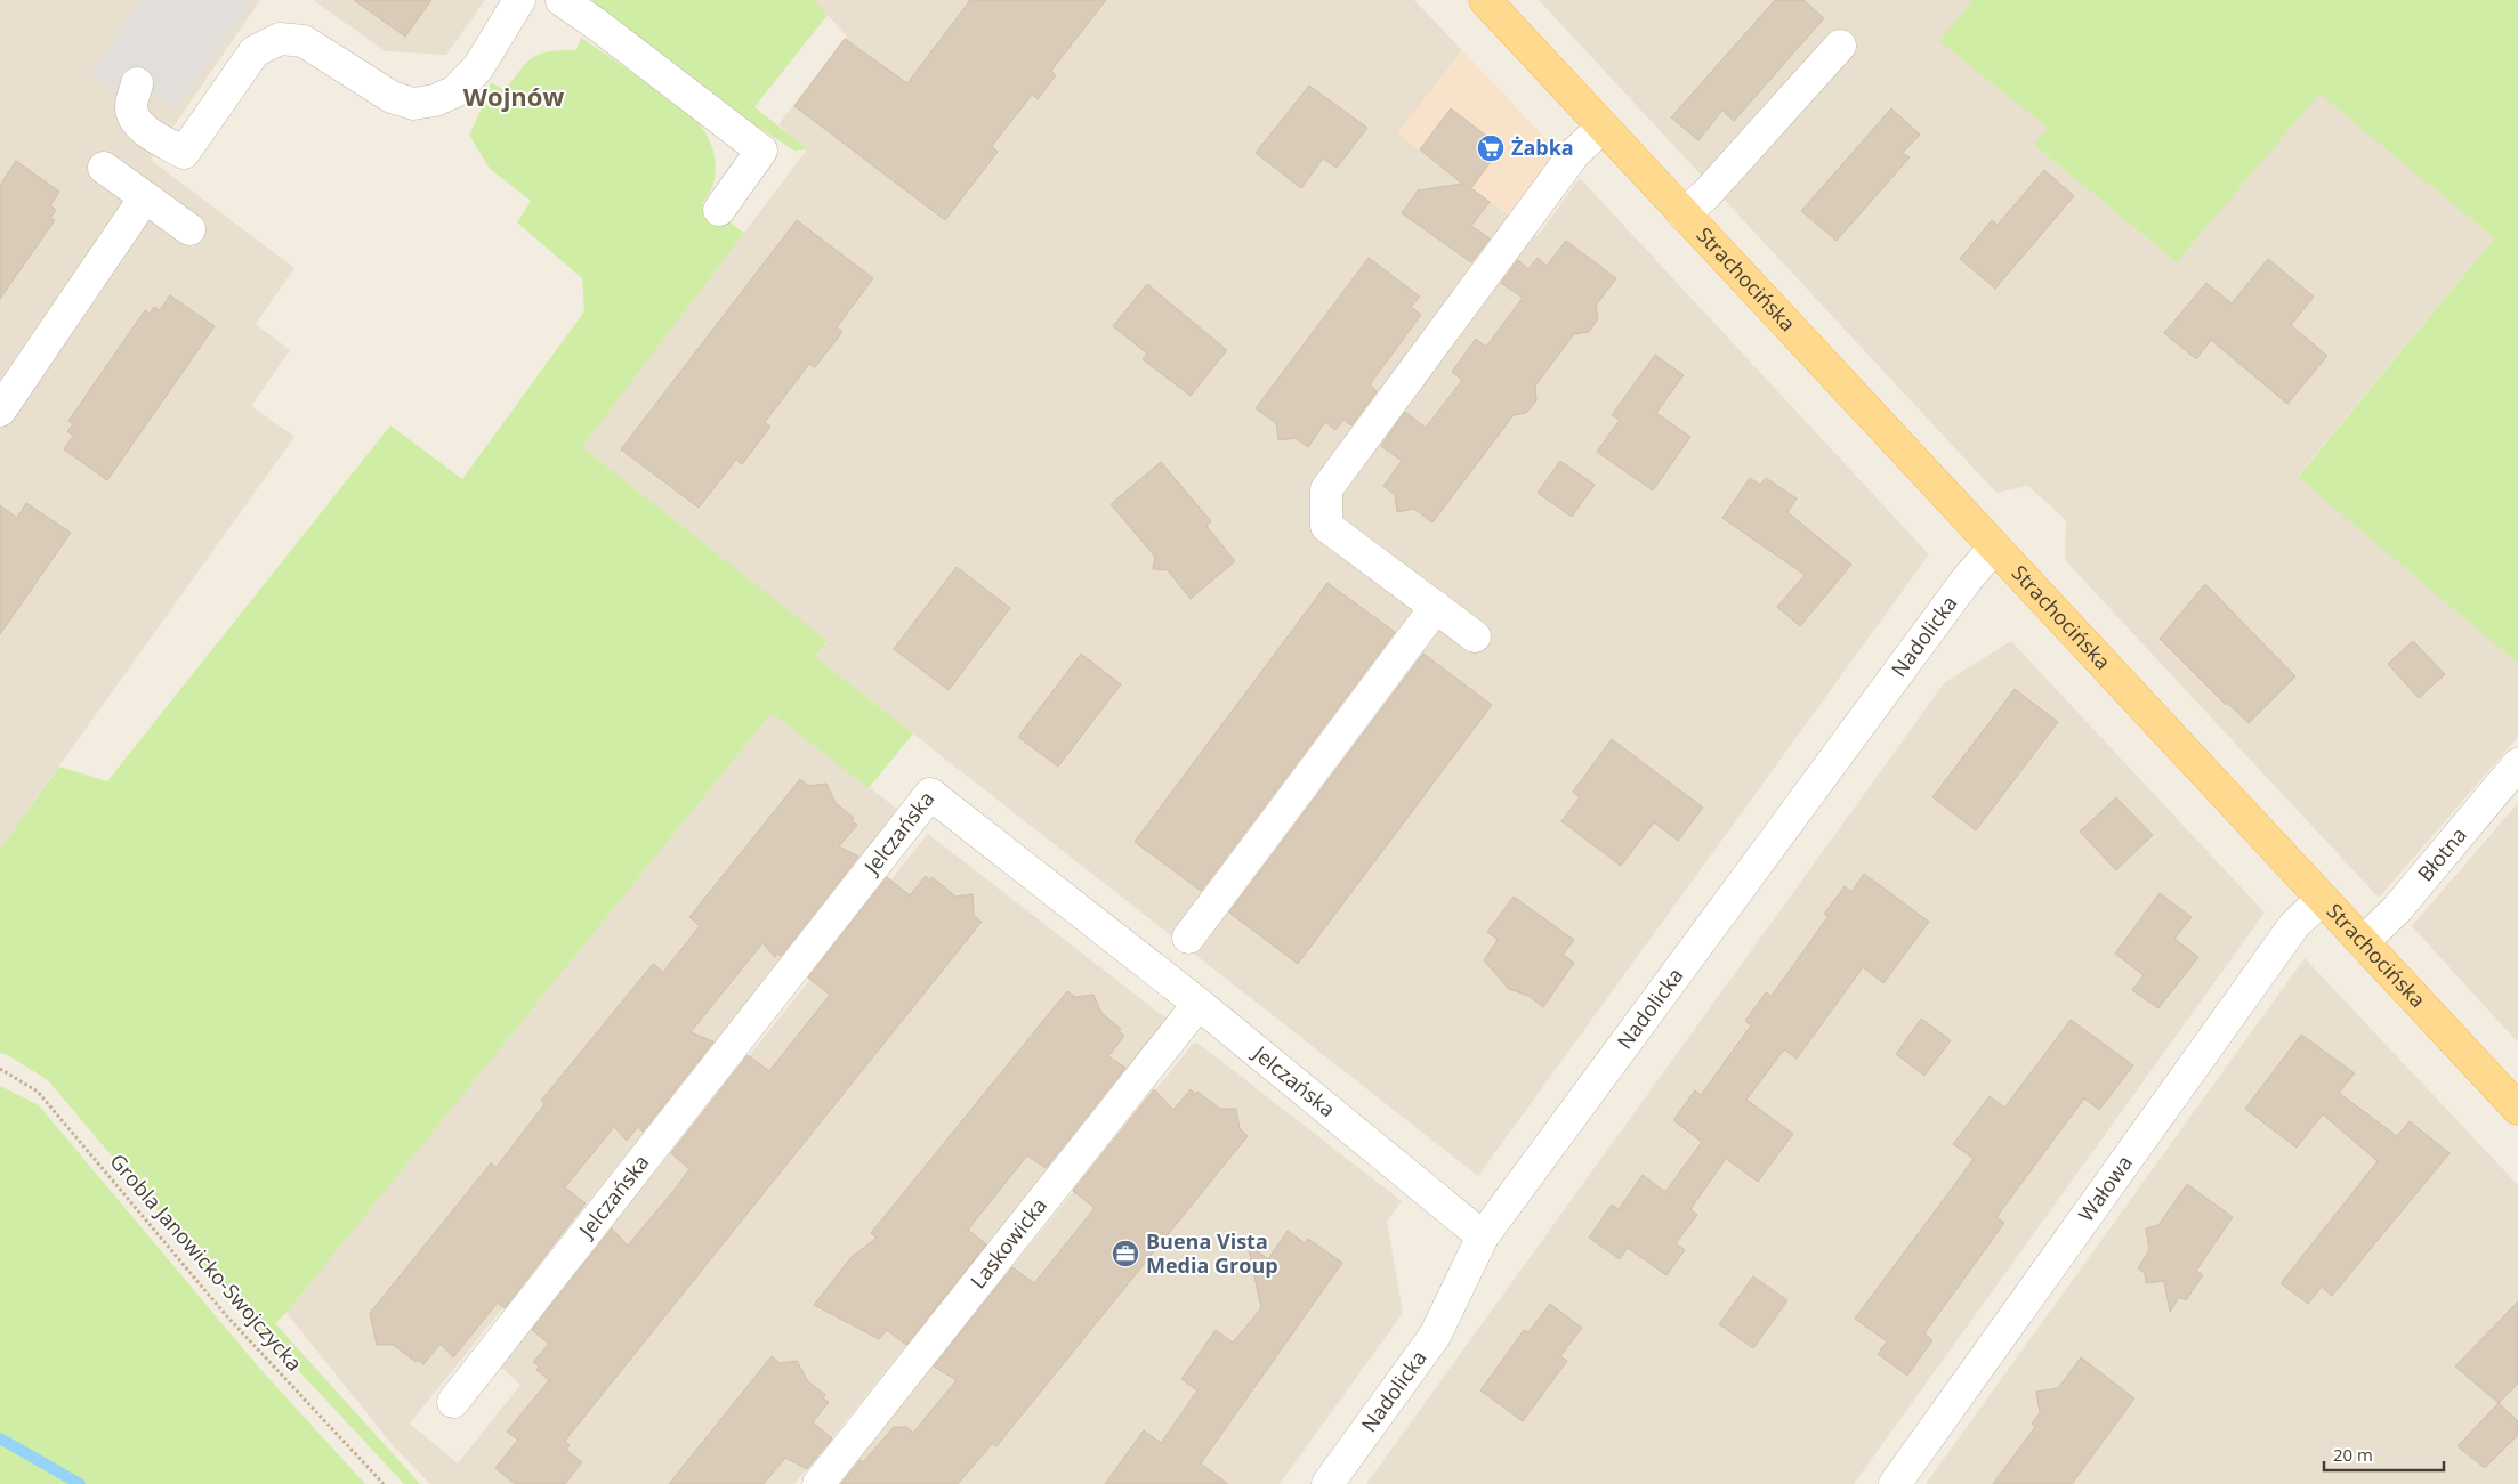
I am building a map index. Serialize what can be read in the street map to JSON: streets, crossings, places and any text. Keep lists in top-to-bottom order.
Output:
{
  "streets": {
    "main road": ["Strachocińska"],
    "street": [
      "Nadolicka",
      "Jelczańska",
      "Błotna",
      "Wałowa",
      "Laskowicka"
    ],
    "path": ["Grobla Janowicko-Swojczycka"]
  },
  "crossings": [
    ["Strachocińska", "Nadolicka"],
    ["Strachocińska", "Błotna"],
    ["Strachocińska", "Wałowa"],
    ["Nadolicka", "Jelczańska"],
    ["Jelczańska", "Laskowicka"]
  ],
  "districts": ["Wojnów"],
  "places": {
    "supermarket": ["Żabka"],
    "office": ["Buena Vista Media Group"]
  },
  "scale_bar": "20 m"
}
